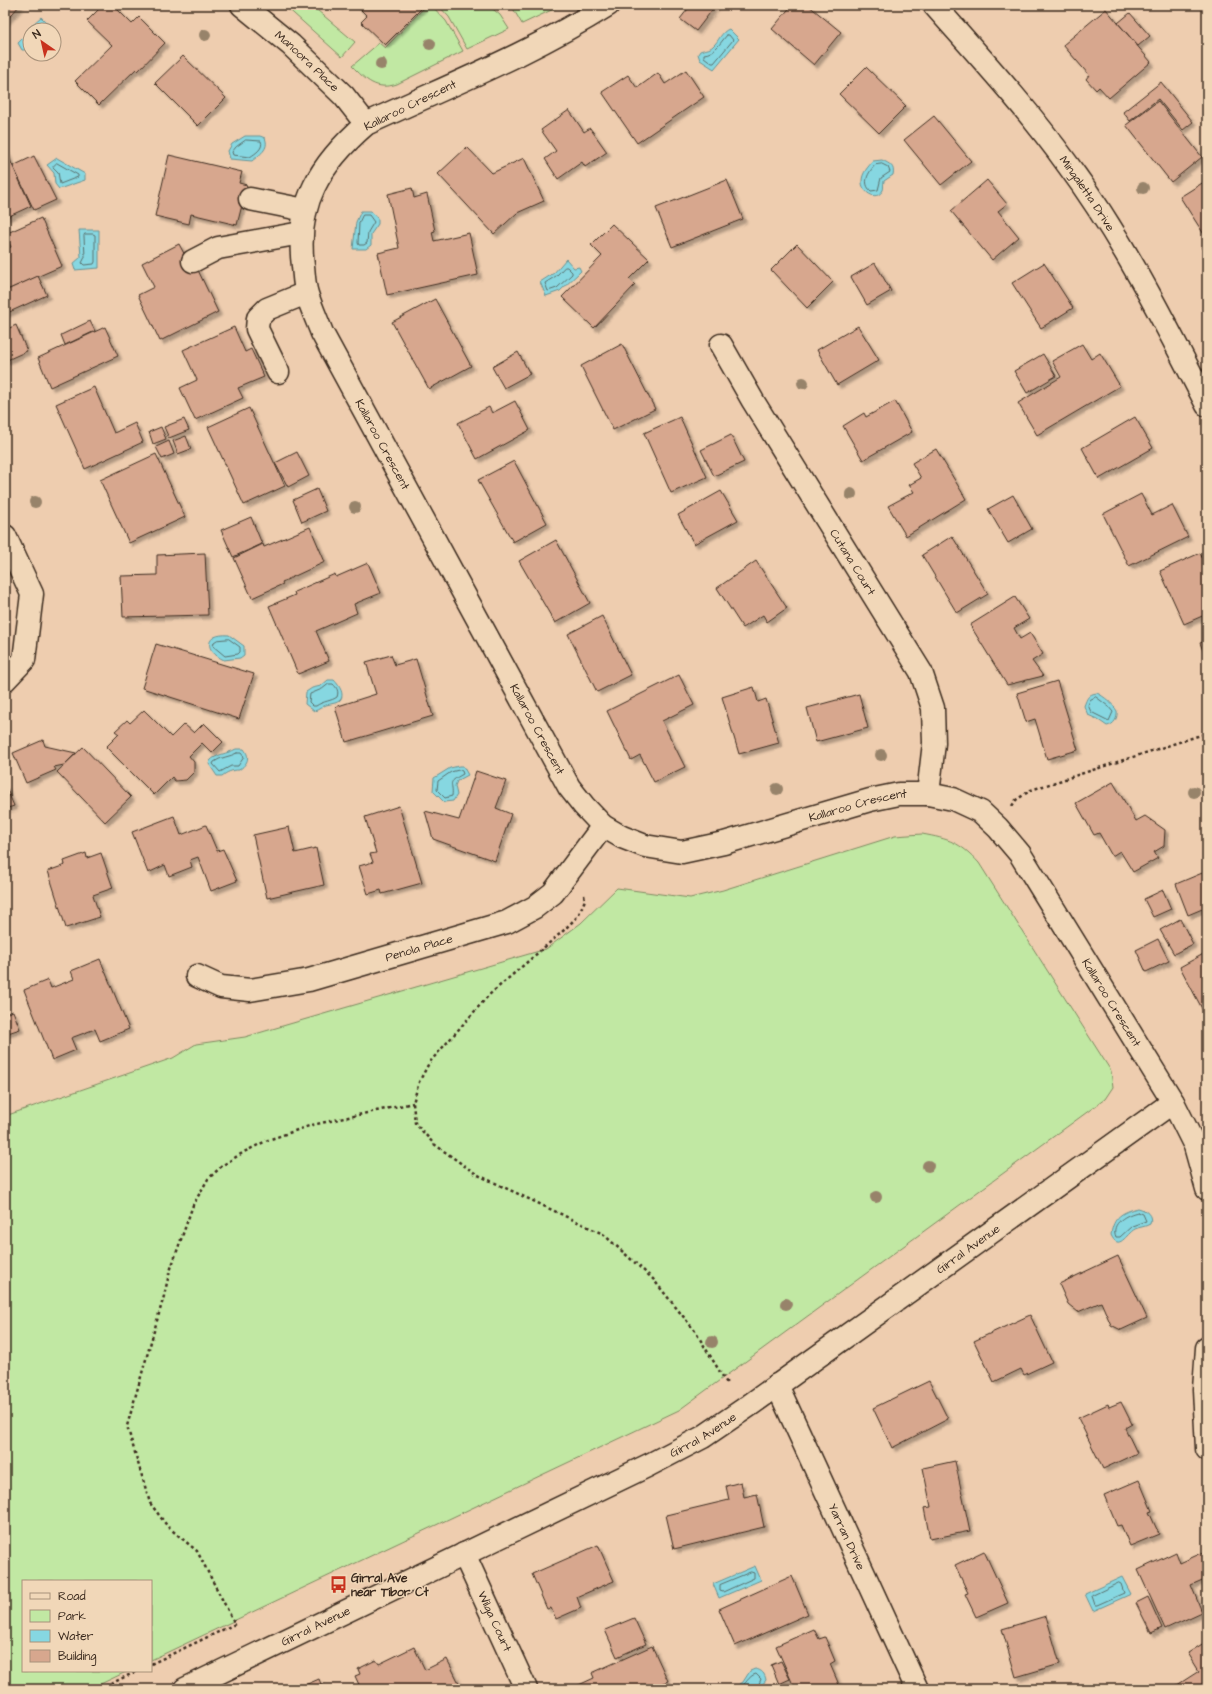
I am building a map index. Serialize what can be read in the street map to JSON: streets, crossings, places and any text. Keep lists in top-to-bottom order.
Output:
{
  "streets": {
    "street": [
      "Manoora Place",
      "Kallaroo Crescent",
      "Mingaletta Drive",
      "Cutana Court",
      "Penola Place",
      "Girral Avenue",
      "Yarran Drive",
      "Wilga Court"
    ]
  },
  "crossings": [
    ["Manoora Place", "Kallaroo Crescent"],
    ["Kallaroo Crescent", "Cutana Court"],
    ["Kallaroo Crescent", "Penola Place"],
    ["Kallaroo Crescent", "Girral Avenue"],
    ["Girral Avenue", "Yarran Drive"],
    ["Girral Avenue", "Wilga Court"]
  ],
  "places": {
    "bus stop": ["Girral Ave near Tibor Ct"]
  },
  "legend": [
    "Road",
    "Park",
    "Water",
    "Building"
  ],
  "north": "top left"
}
